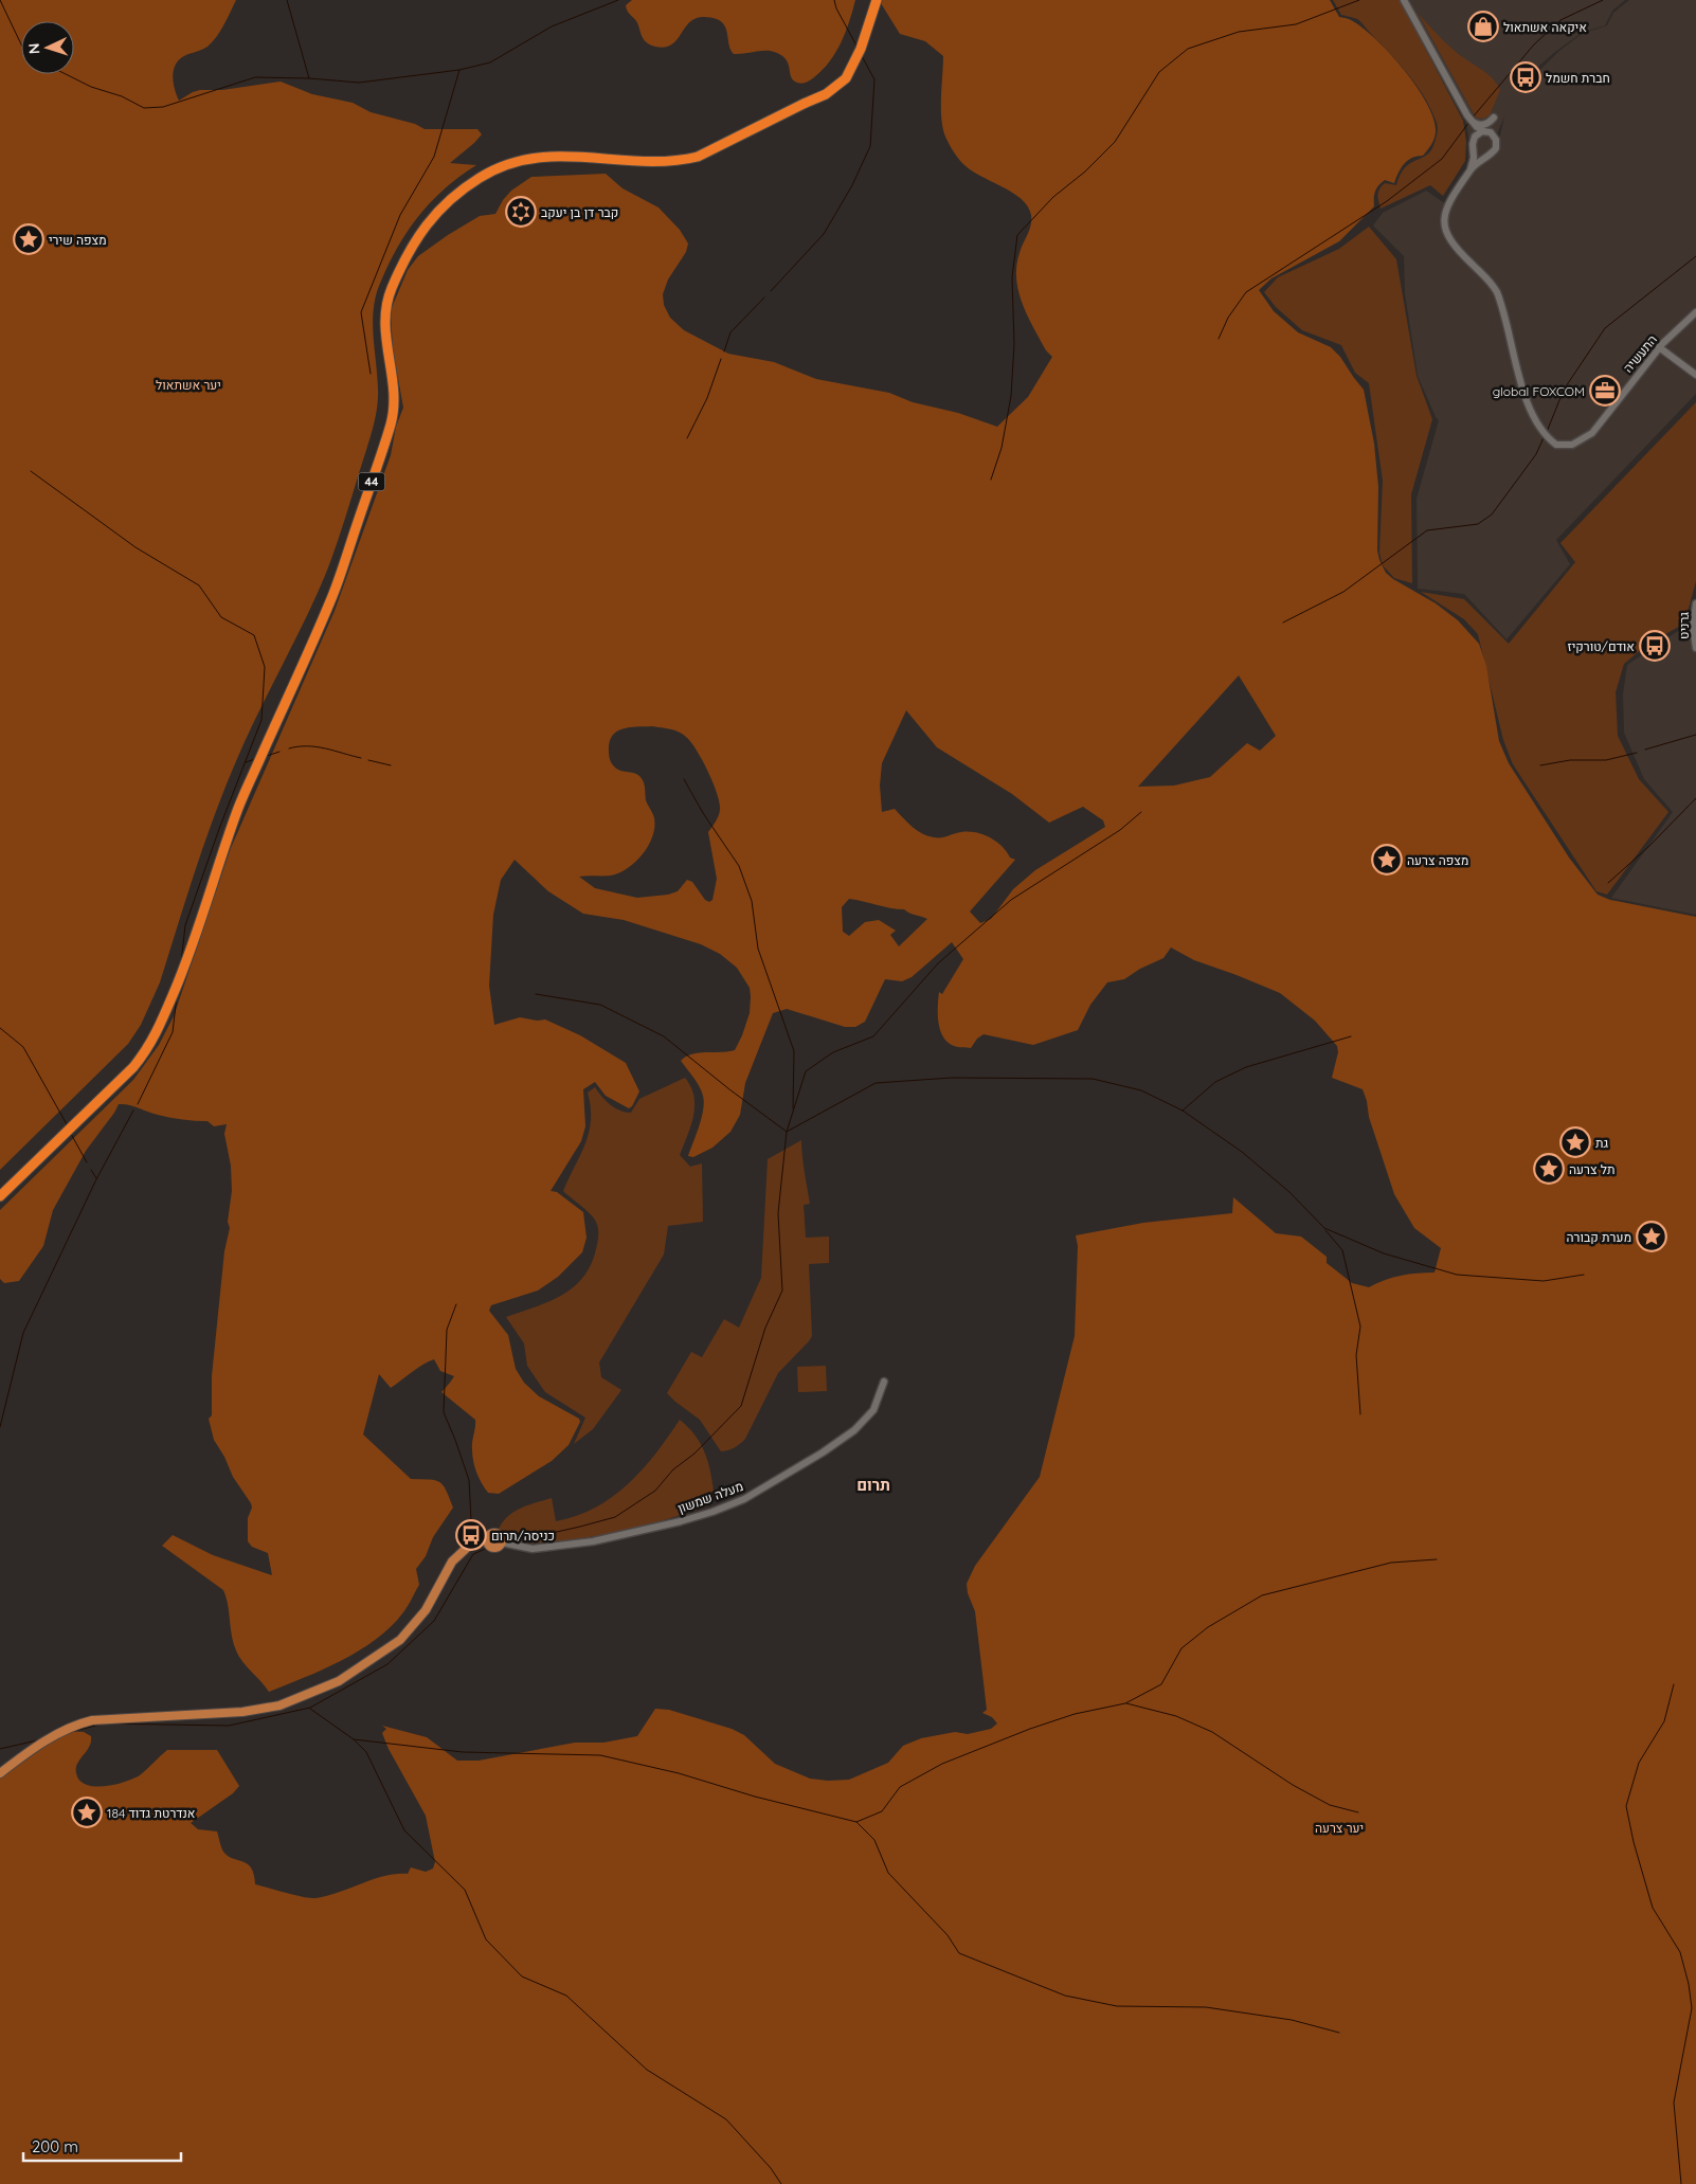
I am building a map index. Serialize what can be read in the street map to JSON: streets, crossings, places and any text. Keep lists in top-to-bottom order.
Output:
{
  "streets": {
    "highway": ["44"],
    "street": ["התעשיה", "גרניט", "מעלה שמשון"]
  },
  "districts": ["תרום"],
  "parks": ["יער אשתאול", "יער צרעה"],
  "places": {
    "shop": ["איקאה אשתאול"],
    "bus stop": ["חברת חשמל", "אודם/טורקיז", "כניסה/תרום"],
    "synagogue": ["קבר דן בן יעקב"],
    "place": [
      "מצפה שירי",
      "מצפה צרעה",
      "גת",
      "תל צרעה",
      "מערת קבורה",
      "אנדרטת גדוד 184"
    ],
    "office": ["global FOXCOM"]
  },
  "scale_bar": "200 m",
  "north": "left"
}
